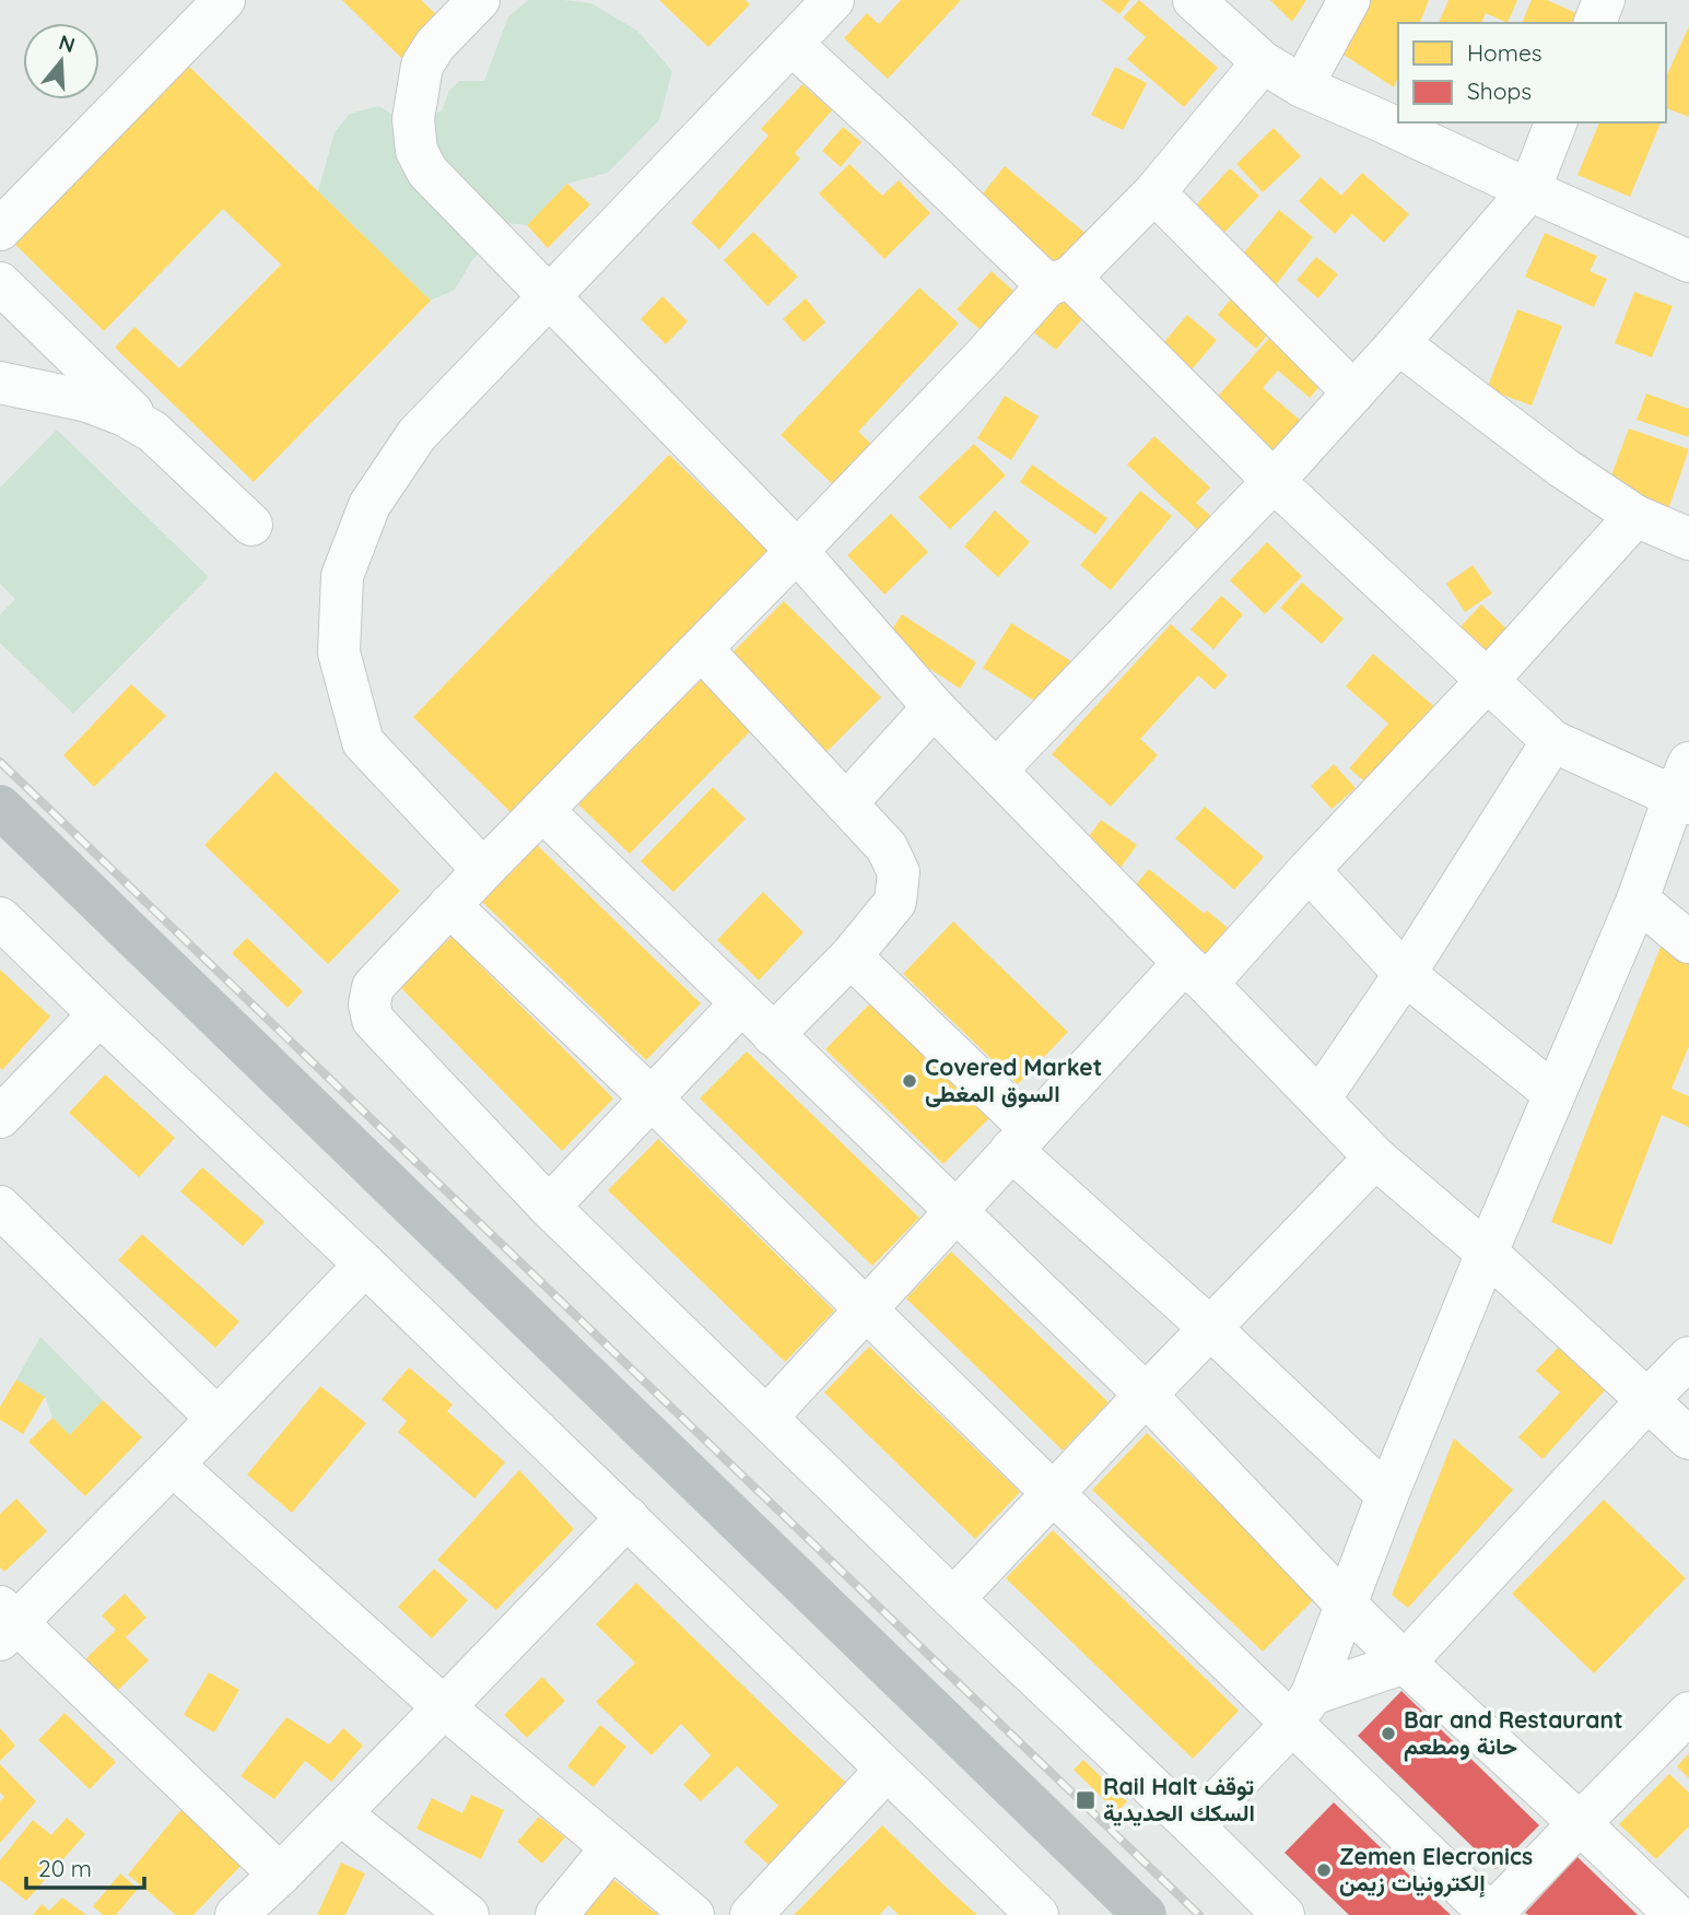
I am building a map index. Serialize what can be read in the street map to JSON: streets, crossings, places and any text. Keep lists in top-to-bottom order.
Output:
{
  "places": {
    "other": ["Covered Market السوق المغطى", "Bar and Restaurant حانة ومطعم", "Zemen Elecronics إلكترونيات زيمن"],
    "transit": ["Rail Halt توقف السكك الحديدية"]
  },
  "legend": ["Homes", "Shops"],
  "scale_bar": "20 m",
  "north": "top"
}
